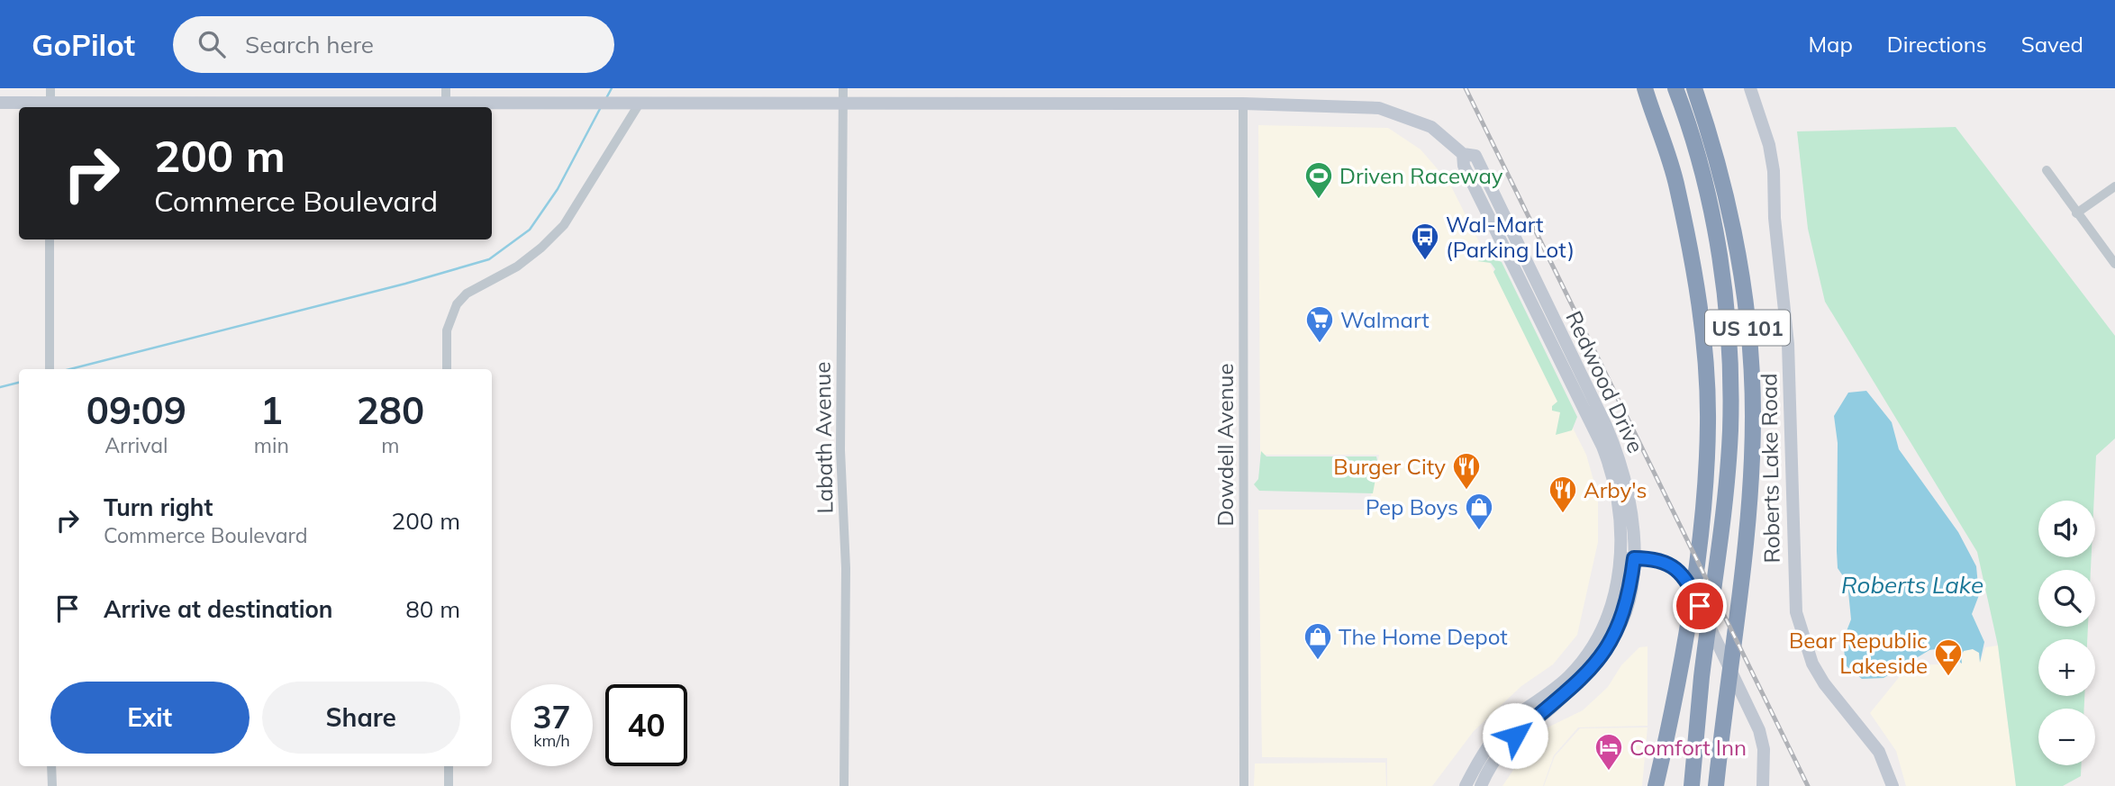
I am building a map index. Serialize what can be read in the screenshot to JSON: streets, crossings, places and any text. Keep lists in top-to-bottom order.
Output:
{
  "streets": {
    "highway": ["US 101"],
    "street": [
      "Redwood Drive",
      "Labath Avenue",
      "Dowdell Avenue",
      "Roberts Lake Road"
    ]
  },
  "crossings": [
    ["Redwood Drive", "Labath Avenue"],
    ["Redwood Drive", "Dowdell Avenue"]
  ],
  "water": ["Roberts Lake"],
  "places": {
    "sports": ["Driven Raceway"],
    "bus stop": ["Wal-Mart (Parking Lot)"],
    "supermarket": ["Walmart"],
    "restaurant": ["Burger City", "Arby's"],
    "shop": ["Pep Boys", "The Home Depot"],
    "bar": ["Bear Republic Lakeside"],
    "hotel": ["Comfort Inn"]
  },
  "page": {
    "header": "GoPilot",
    "search": "Search here",
    "nav": ["Map", "Directions", "Saved"],
    "turn": ["200 m", "Commerce Boulevard"],
    "eta": [
      "09:09",
      "Arrival",
      "1",
      "min",
      "280",
      "m"
    ],
    "list": [
      {
        "name": "Turn right",
        "note": "Commerce Boulevard",
        "value": "200 m"
      },
      {
        "name": "Arrive at destination",
        "value": "80 m"
      }
    ],
    "map_buttons": ["+", "−"],
    "buttons": ["Exit", "Share"],
    "speed": "37 km/h",
    "limit": "40"
  }
}
